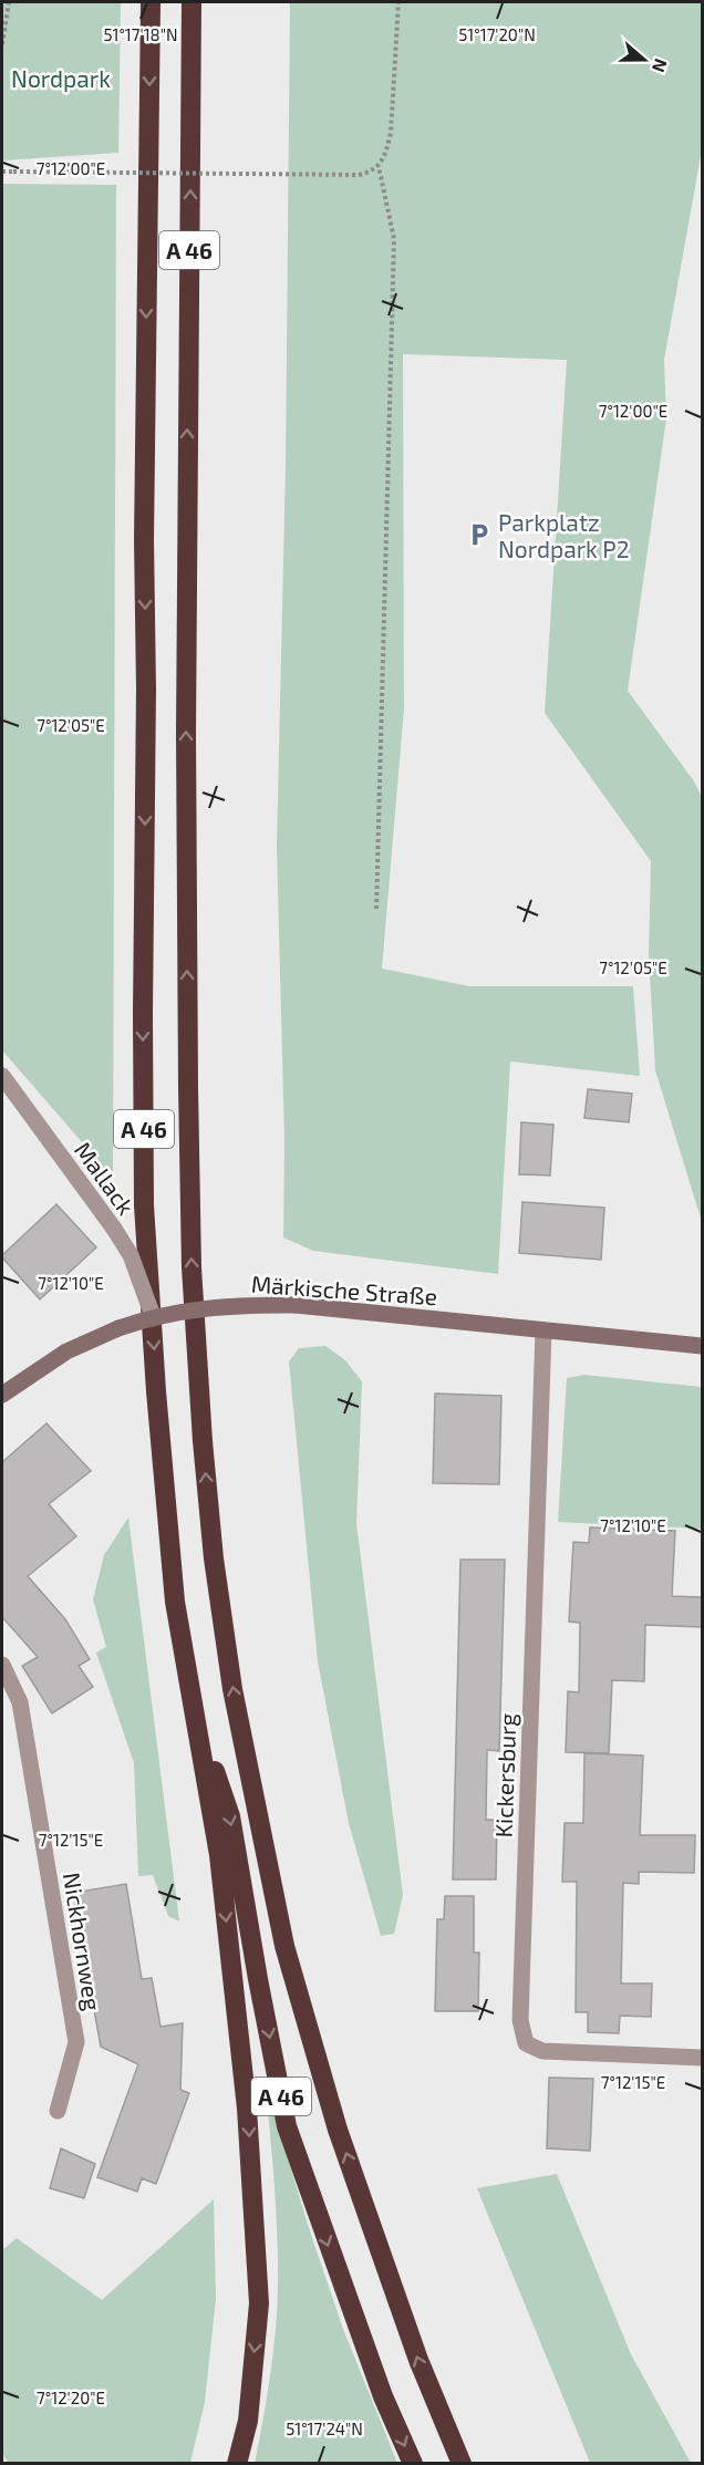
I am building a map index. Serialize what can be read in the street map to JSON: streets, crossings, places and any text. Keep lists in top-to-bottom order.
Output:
{
  "streets": {
    "highway": ["A 46"],
    "main road": ["Märkische Straße"],
    "street": ["Mallack", "Kickersburg", "Nickhornweg"]
  },
  "crossings": [
    ["Mallack", "Märkische Straße"],
    ["Märkische Straße", "Kickersburg"]
  ],
  "parks": ["Nordpark"],
  "places": {
    "parking": ["Parkplatz Nordpark P2"]
  },
  "north": "right",
  "coordinates": [
    "51°17'20\"N",
    "51°17'18\"N",
    "7°12'00\"E",
    "7°12'05\"E",
    "7°12'10\"E",
    "7°12'15\"E",
    "7°12'20\"E",
    "51°17'24\"N"
  ]
}
